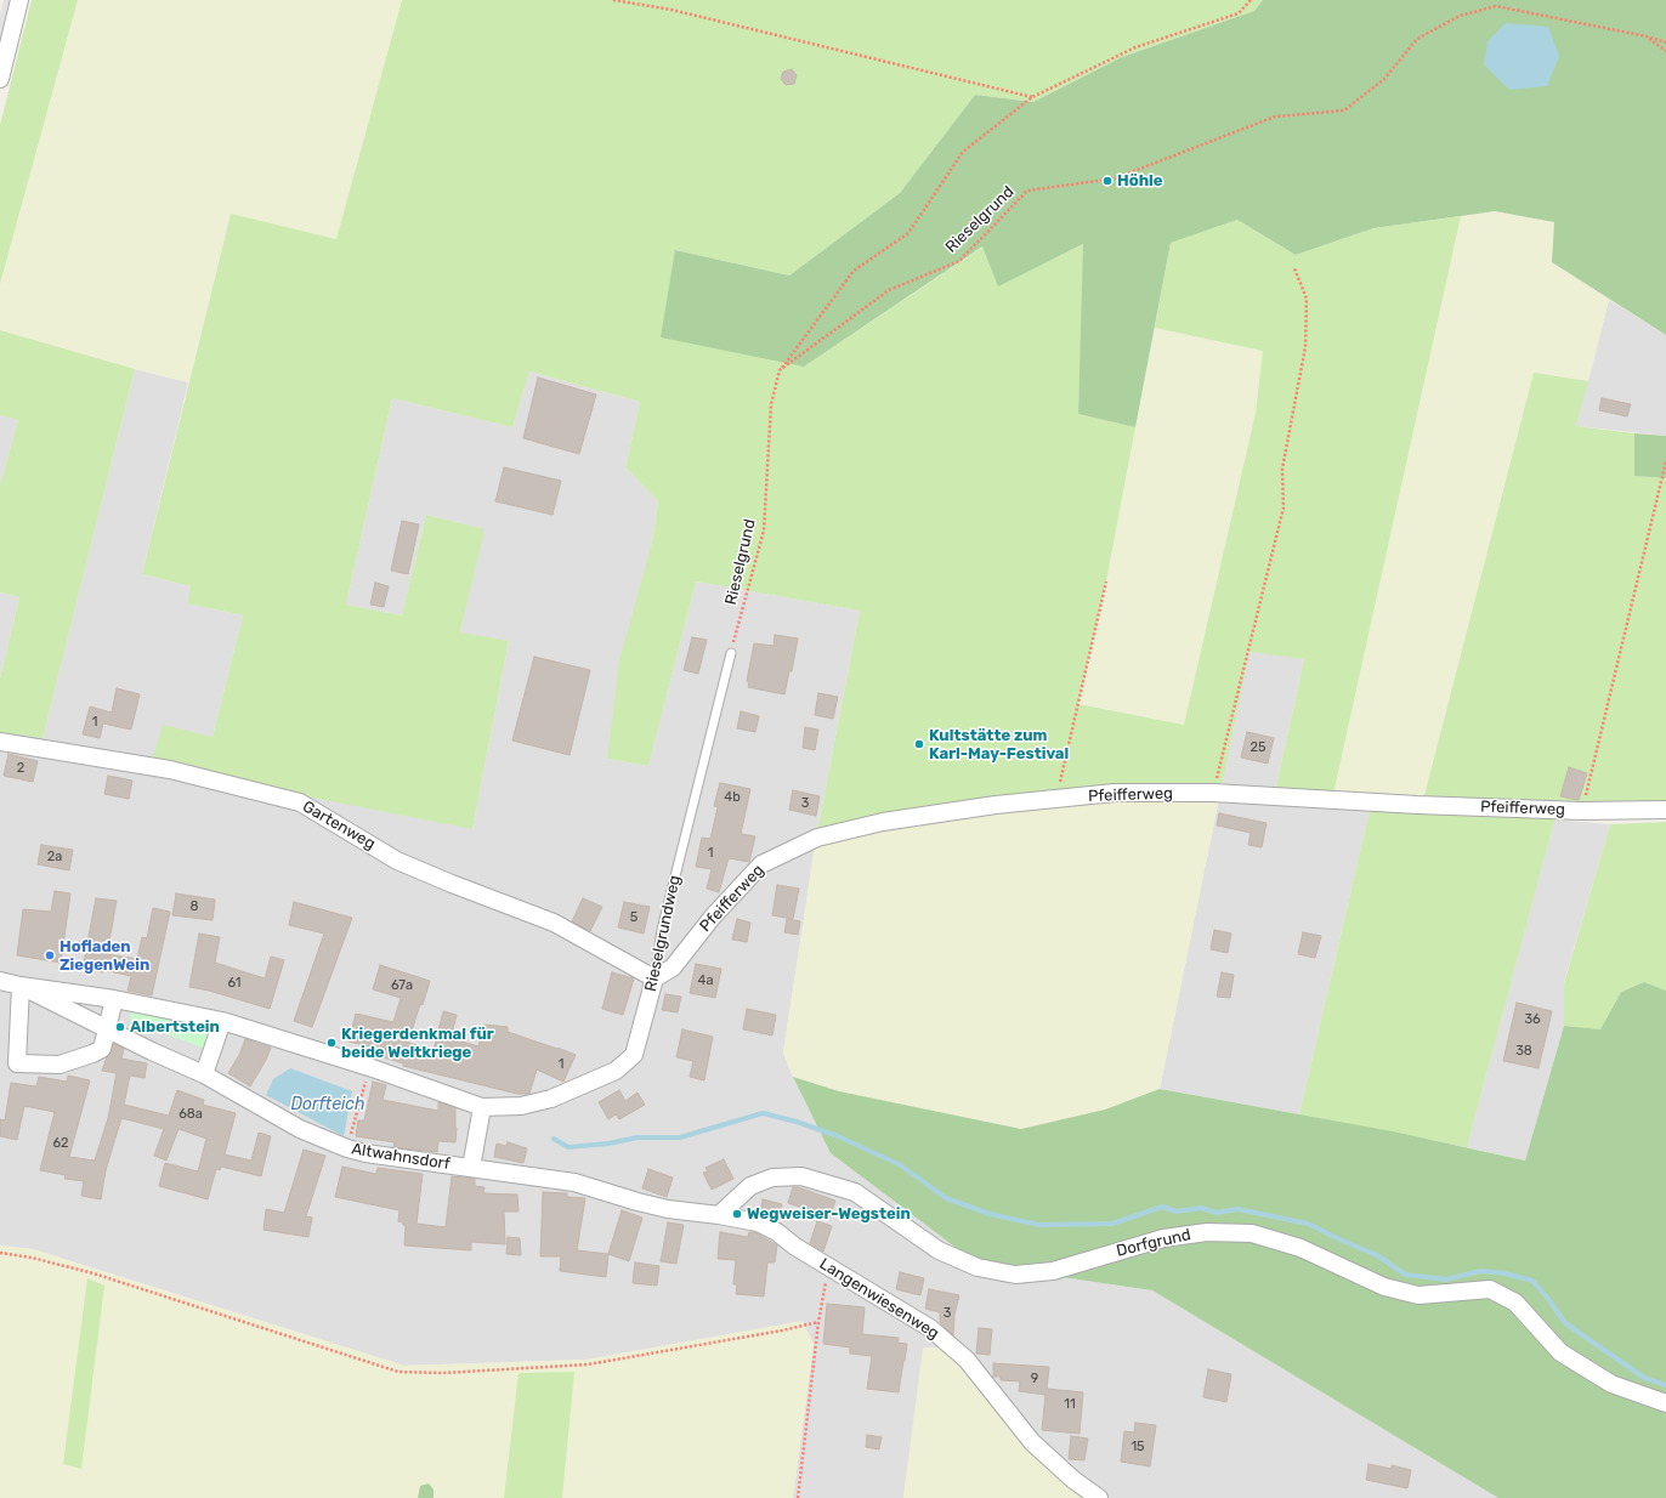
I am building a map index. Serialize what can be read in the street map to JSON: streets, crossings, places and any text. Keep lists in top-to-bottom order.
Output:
{
  "streets": {
    "street": [
      "Pfeifferweg",
      "Gartenweg",
      "Rieselgrundweg",
      "Altwahnsdorf",
      "Dorfgrund",
      "Langenwiesenweg"
    ],
    "path": ["Rieselgrund"]
  },
  "crossings": [
    ["Rieselgrund", "Rieselgrundweg"],
    ["Pfeifferweg", "Gartenweg"],
    ["Pfeifferweg", "Rieselgrundweg"],
    ["Gartenweg", "Rieselgrundweg"],
    ["Rieselgrundweg", "Altwahnsdorf"],
    ["Altwahnsdorf", "Dorfgrund"],
    ["Altwahnsdorf", "Langenwiesenweg"],
    ["Dorfgrund", "Langenwiesenweg"]
  ],
  "water": ["Dorfteich"],
  "places": [
    "Höhle",
    "Kultstätte zum Karl-May-Festival",
    "Hofladen ZiegenWein",
    "Albertstein",
    "Kriegerdenkmal für beide Weltkriege",
    "Wegweiser-Wegstein"
  ],
  "house_numbers": [
    "1",
    "25",
    "2",
    "4b",
    "3",
    "1",
    "2a",
    "8",
    "5",
    "4a",
    "61",
    "67a",
    "36",
    "38",
    "1",
    "68a",
    "62",
    "3",
    "9",
    "11",
    "15"
  ]
}
